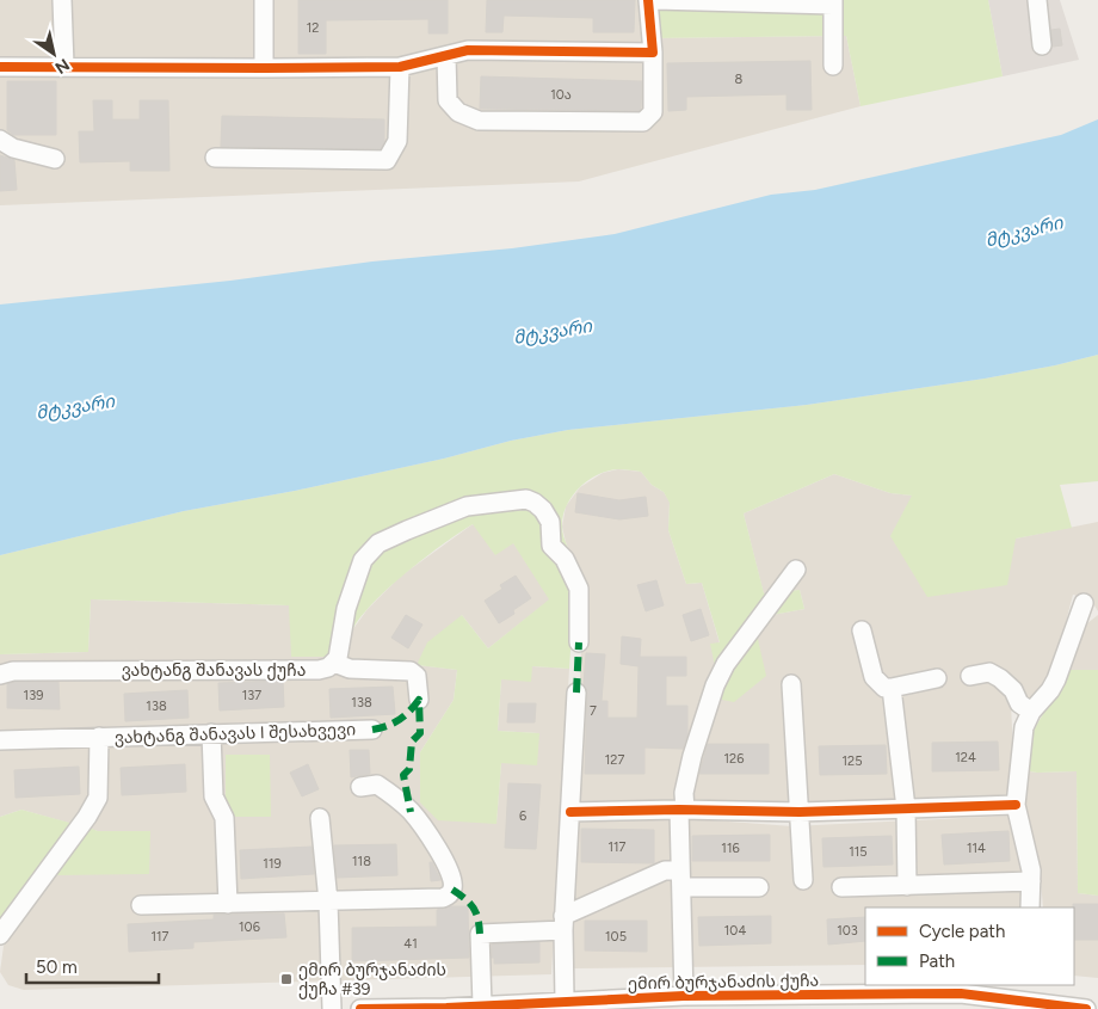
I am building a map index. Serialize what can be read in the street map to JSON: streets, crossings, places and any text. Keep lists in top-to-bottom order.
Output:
{
  "streets": {
    "street": ["ვახტანგ შანავას ქუჩა", "ვახტანგ შანავას I შესახვევი", "ემირ ბურჯანაძის ქუჩა"]
  },
  "water": ["მტკვარი"],
  "places": {
    "transit": ["ემირ ბურჯანაძის ქუჩა #39"]
  },
  "house_numbers": [
    "12",
    "8",
    "10ა",
    "139",
    "137",
    "138",
    "138",
    "7",
    "124",
    "126",
    "127",
    "125",
    "6",
    "117",
    "116",
    "114",
    "115",
    "118",
    "119",
    "106",
    "104",
    "103",
    "117",
    "105",
    "41"
  ],
  "legend": ["Cycle path", "Path"],
  "scale_bar": "50 m",
  "north": "bottom right"
}
